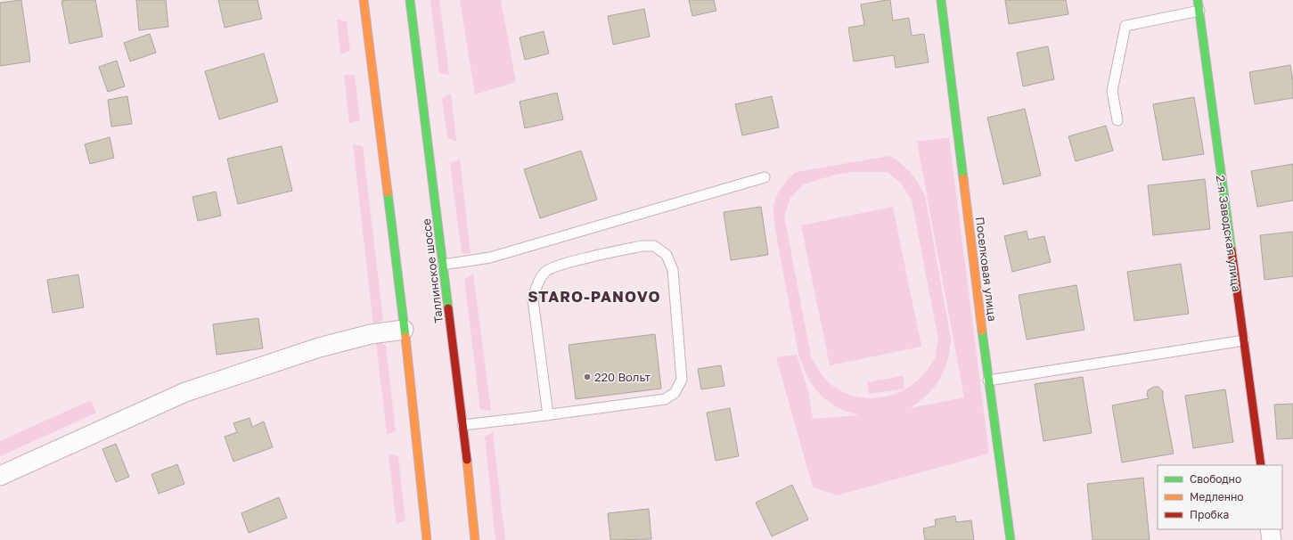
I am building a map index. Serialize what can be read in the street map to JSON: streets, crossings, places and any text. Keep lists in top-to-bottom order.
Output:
{
  "streets": {
    "main road": ["2-я Заводская улица", "Поселковая улица", "Таллинское шоссе"]
  },
  "districts": ["STARO-PANOVO"],
  "places": ["220 Вольт"],
  "legend": ["Свободно", "Медленно", "Пробка"]
}
